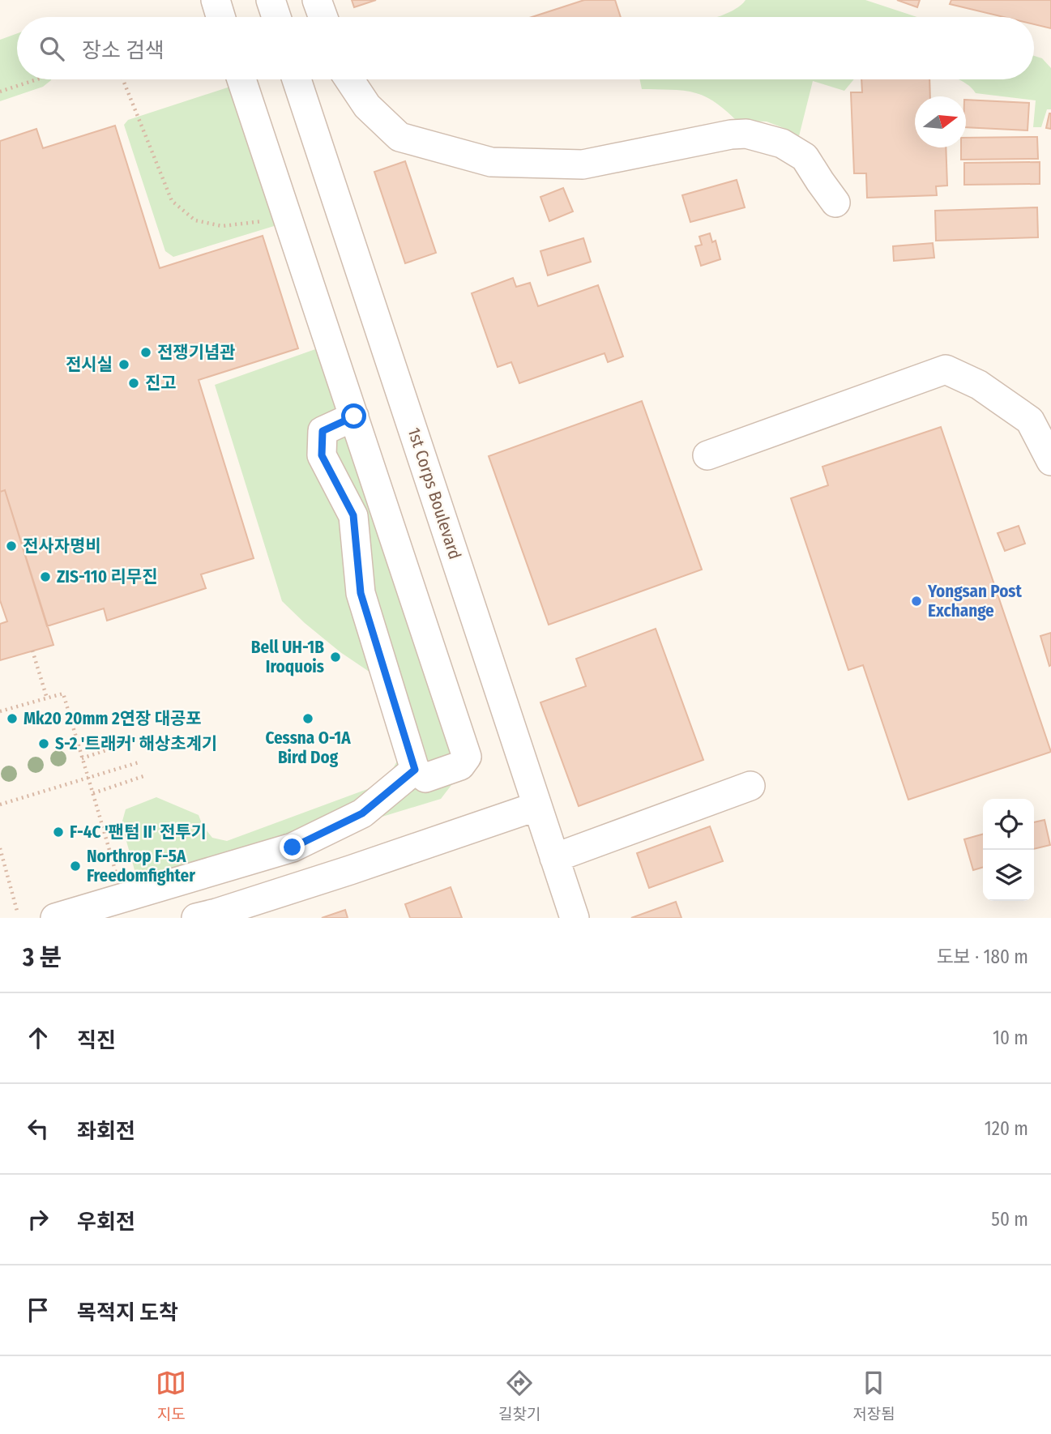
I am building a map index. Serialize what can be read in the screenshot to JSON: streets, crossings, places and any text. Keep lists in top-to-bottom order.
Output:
{
  "streets": {
    "lane": ["1st Corps Boulevard"]
  },
  "places": [
    "전쟁기념관",
    "전시실",
    "진고",
    "전사자명비",
    "ZIS-110 리무진",
    "Yongsan Post Exchange",
    "Bell UH-1B Iroquois",
    "Mk20 20mm 2연장 대공포",
    "Cessna O-1A Bird Dog",
    "S-2 '트래커' 해상초계기",
    "F-4C '팬텀 II' 전투기",
    "Northrop F-5A Freedomfighter"
  ],
  "north": "right",
  "page": {
    "search": "장소 검색",
    "heading": ["3 분", "도보 · 180 m"],
    "list": [
      ["직진", "10 m"],
      ["좌회전", "120 m"],
      ["우회전", "50 m"],
      "목적지 도착"
    ],
    "nav": ["지도", "길찾기", "저장됨"]
  }
}
